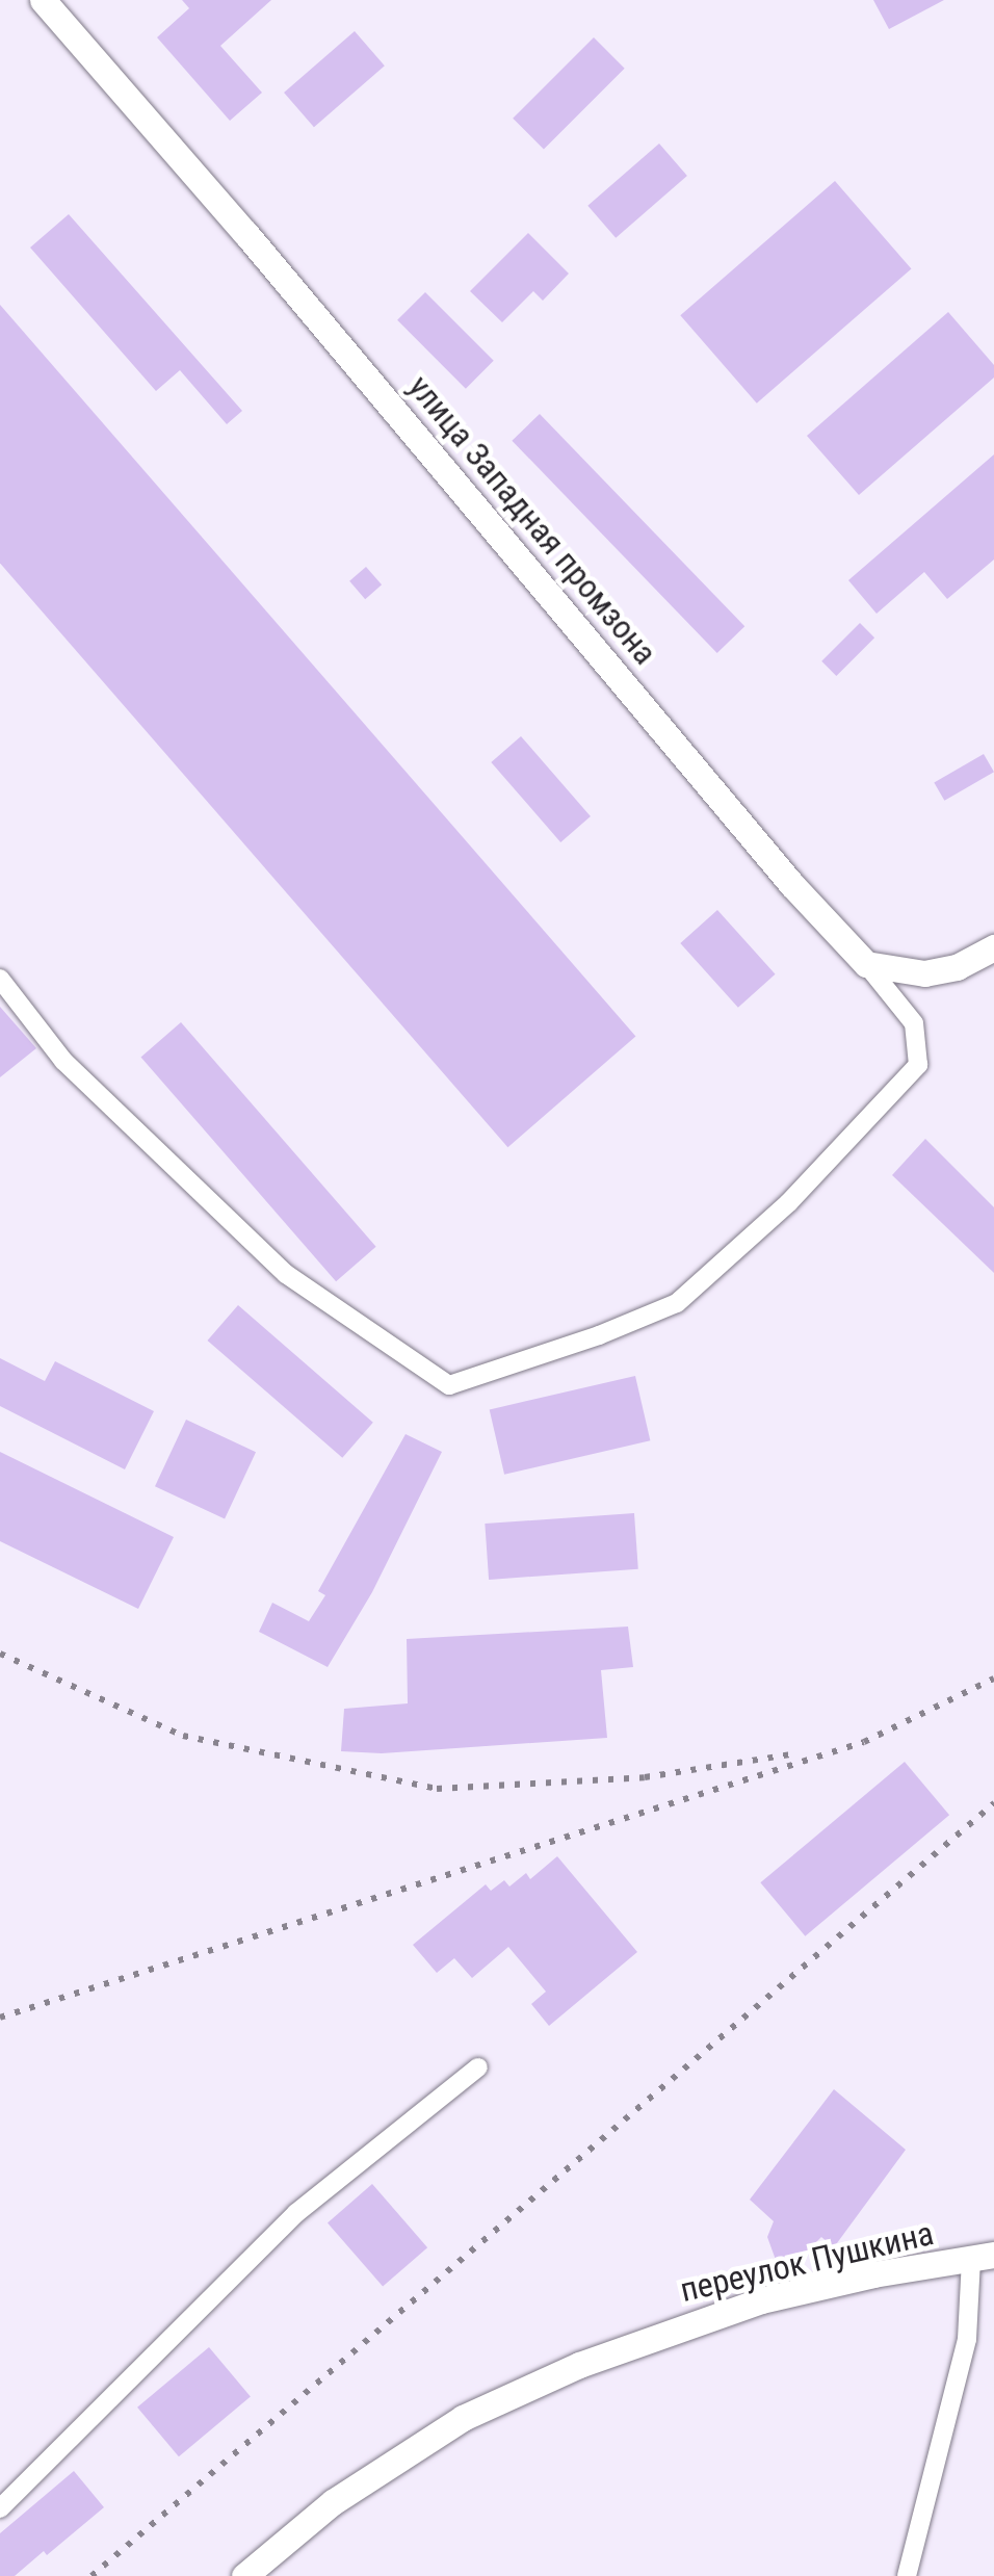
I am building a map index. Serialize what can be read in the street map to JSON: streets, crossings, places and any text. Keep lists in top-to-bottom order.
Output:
{
  "streets": {
    "street": ["улица Западная промзона", "переулок Пушкина"]
  }
}
